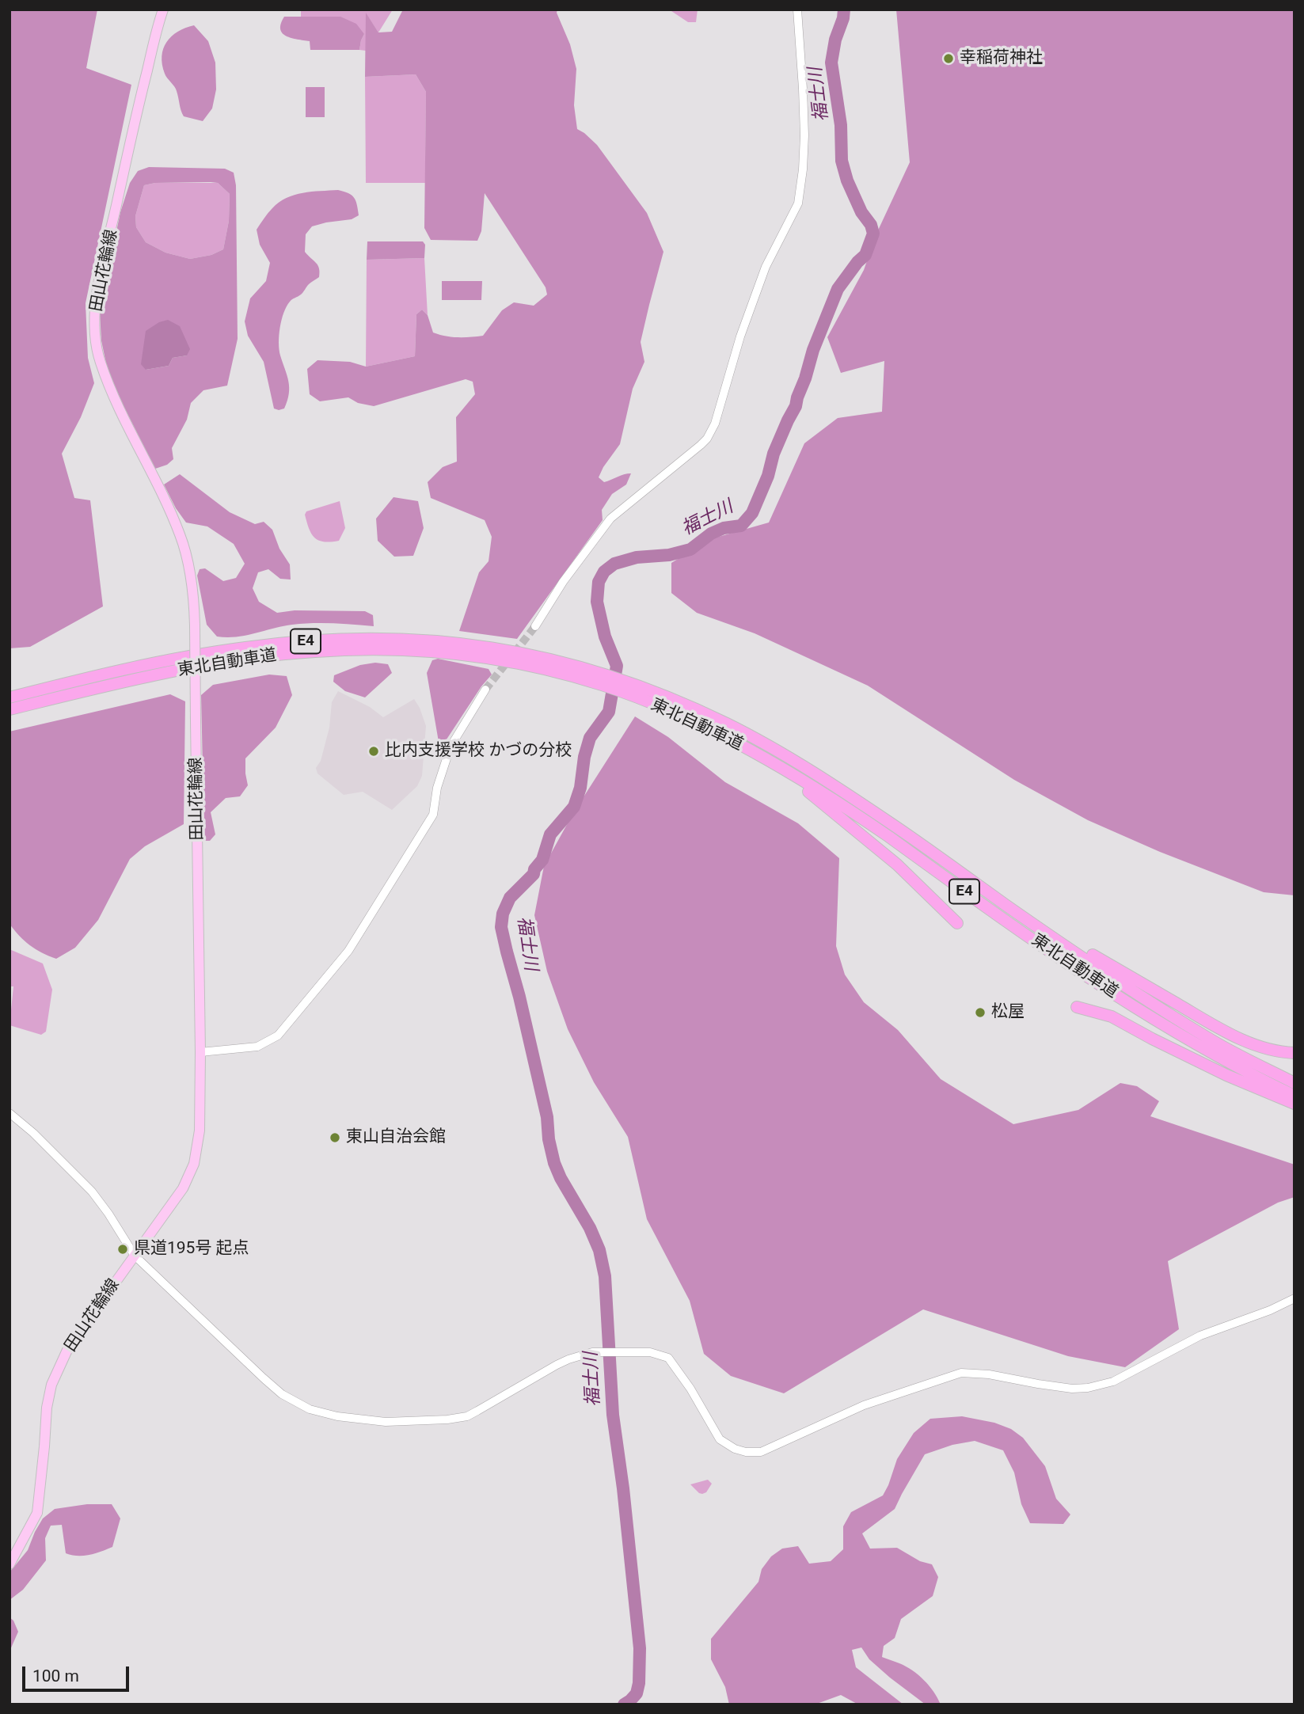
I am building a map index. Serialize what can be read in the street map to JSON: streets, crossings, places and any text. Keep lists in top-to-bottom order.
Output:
{
  "streets": {
    "highway": ["E4", "東北自動車道"],
    "main road": ["田山花輪線"]
  },
  "water": ["福士川"],
  "places": [
    "幸稲荷神社",
    "比内支援学校 かづの分校",
    "松屋",
    "東山自治会館",
    "県道195号 起点"
  ],
  "scale_bar": "100 m"
}
